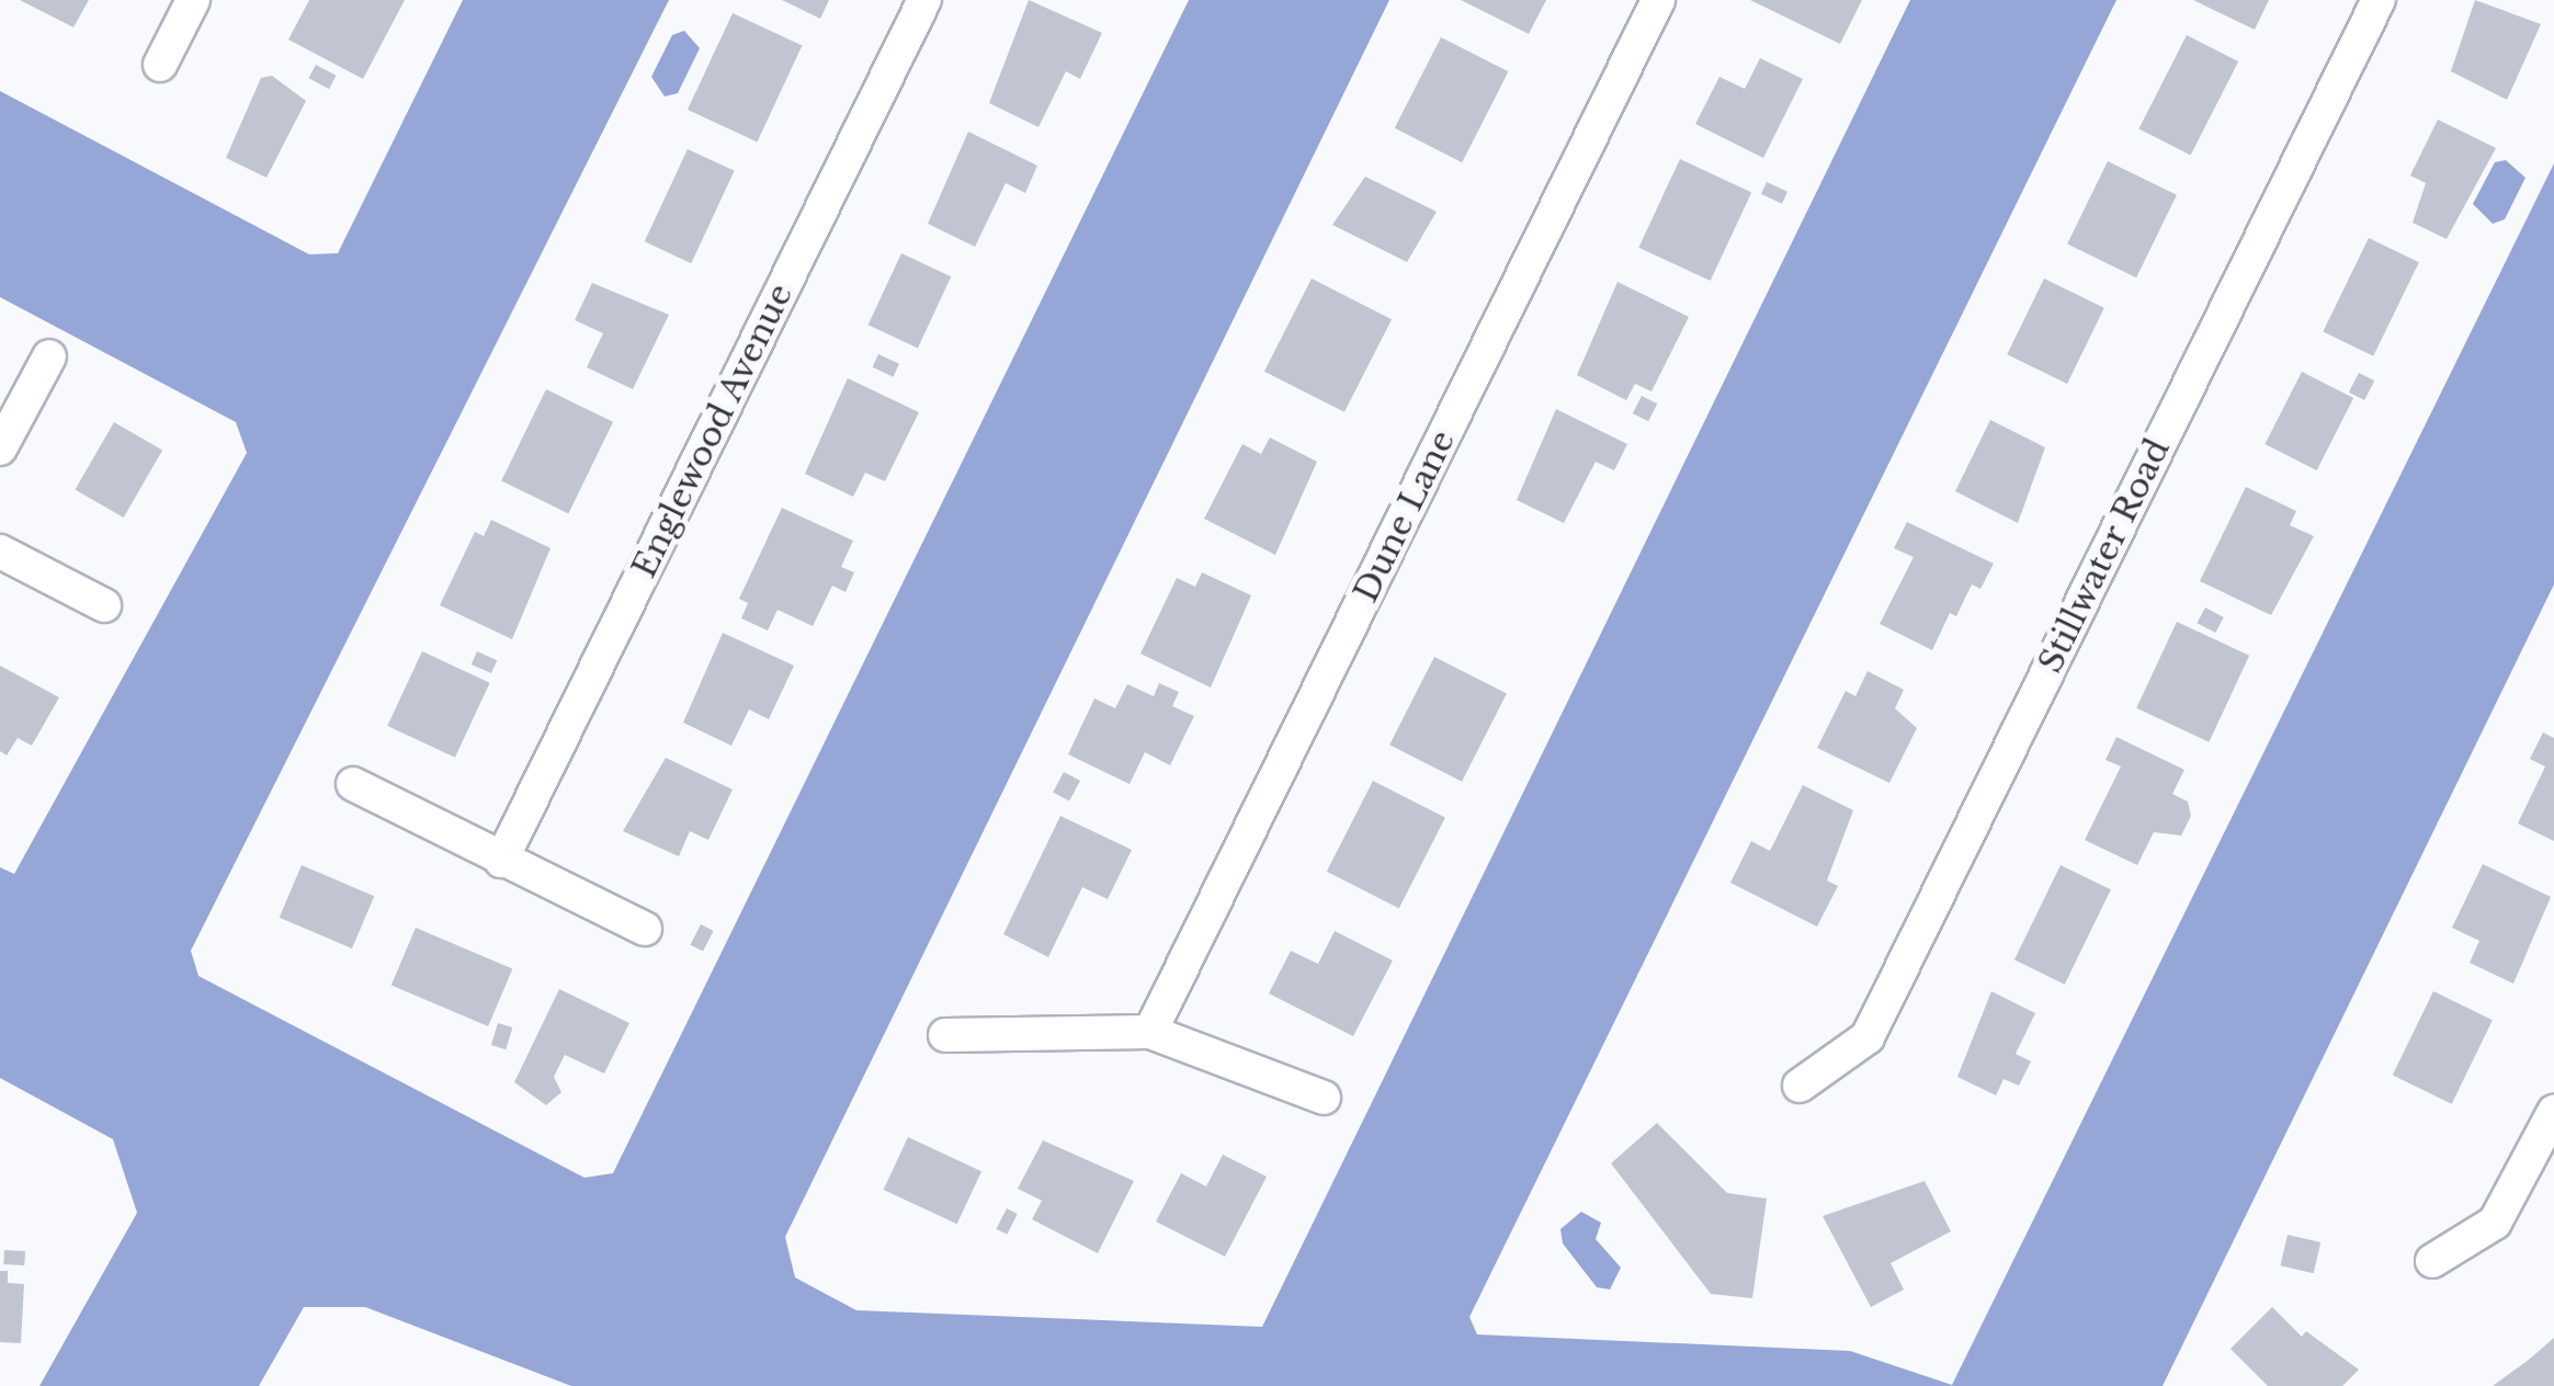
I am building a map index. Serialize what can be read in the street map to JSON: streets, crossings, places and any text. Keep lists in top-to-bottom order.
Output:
{
  "streets": {
    "street": ["Englewood Avenue", "Dune Lane", "Stillwater Road"]
  }
}
